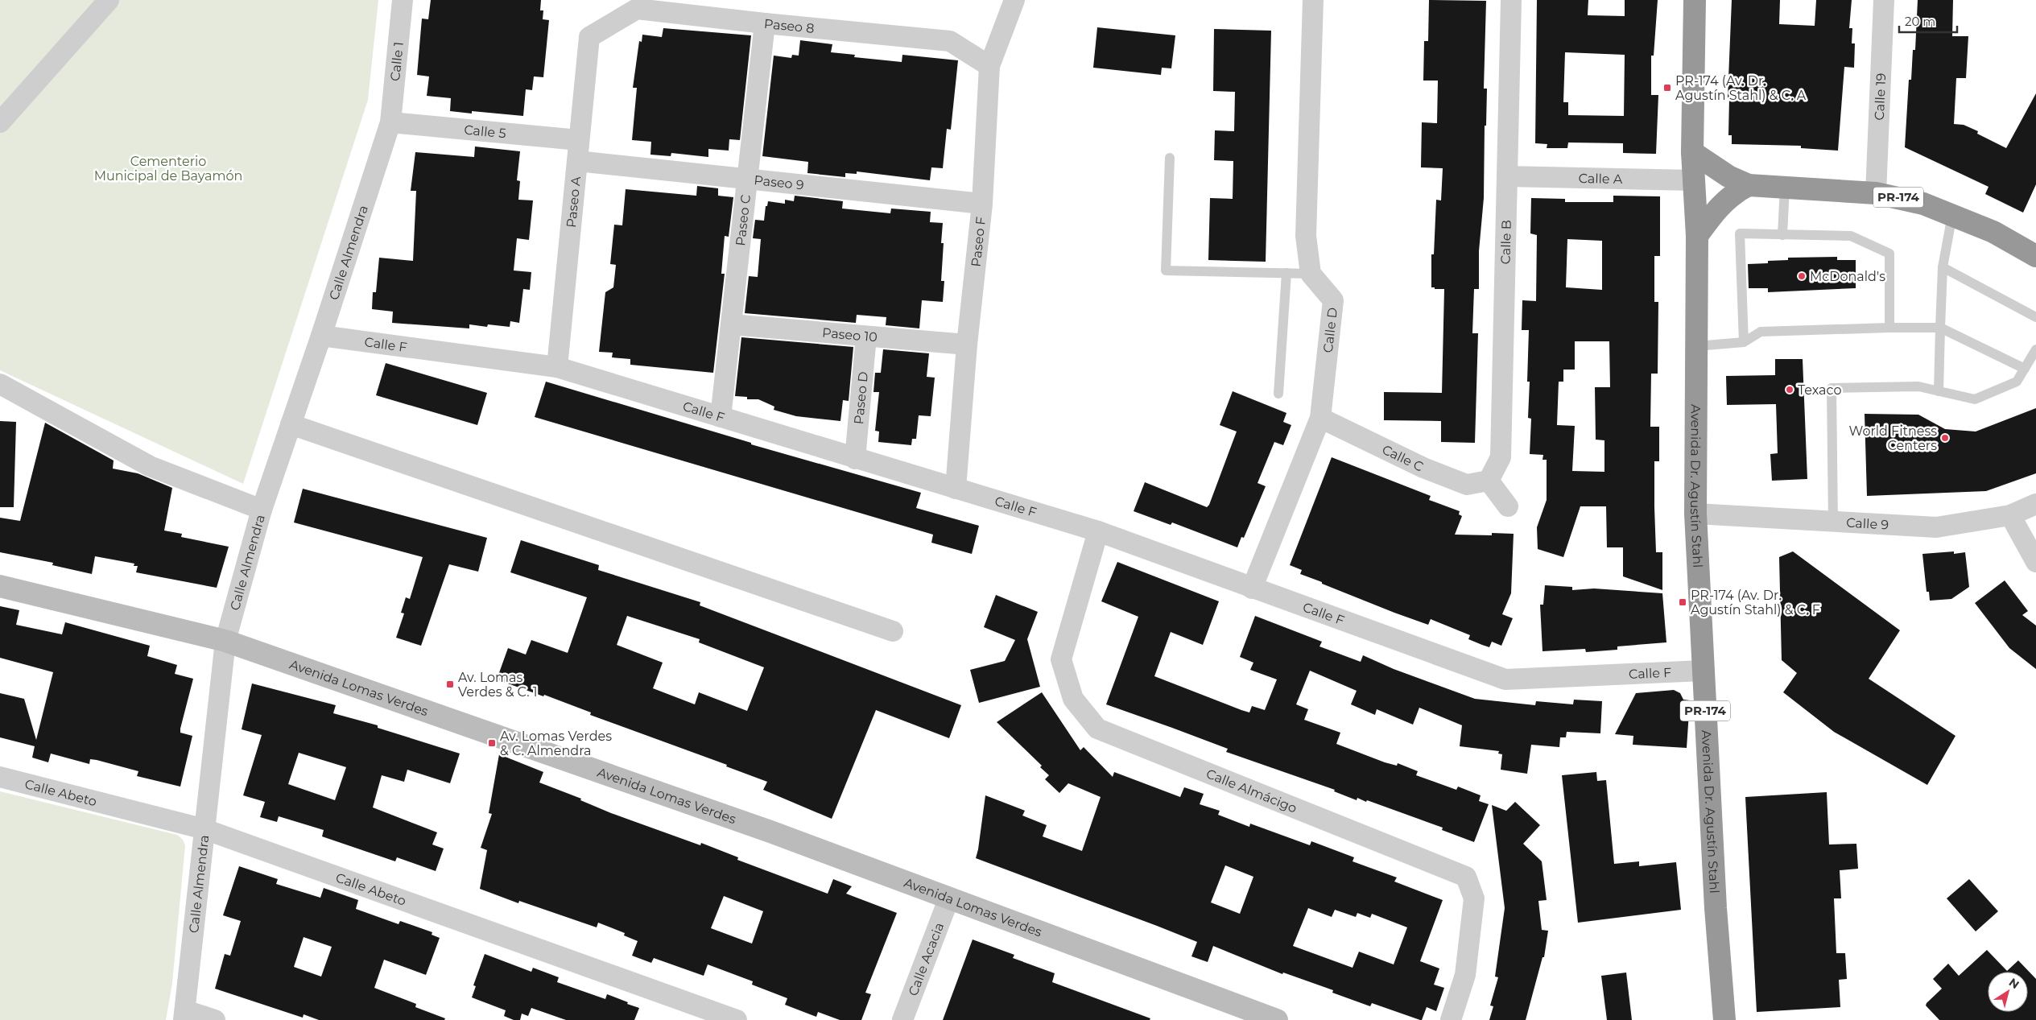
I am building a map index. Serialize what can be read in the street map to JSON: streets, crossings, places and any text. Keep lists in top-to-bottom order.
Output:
{
  "streets": {
    "highway": ["PR-174", "Avenida Dr. Agustín Stahl"],
    "street": [
      "Paseo 8",
      "Calle 1",
      "Calle 19",
      "Calle 5",
      "Calle A",
      "Paseo 9",
      "Paseo A",
      "Paseo C",
      "Calle B",
      "Paseo F",
      "Calle Almendra",
      "Calle D",
      "Paseo 10",
      "Calle F",
      "Paseo D",
      "Calle C",
      "Calle 9",
      "Avenida Lomas Verdes",
      "Calle Almácigo",
      "Calle Abeto",
      "Calle Acacia"
    ]
  },
  "crossings": [
    ["Paseo 8", "Paseo A"],
    ["Paseo 8", "Paseo C"],
    ["Paseo 8", "Paseo F"],
    ["Calle 1", "Calle 5"],
    ["Calle 1", "Calle Almendra"],
    ["Calle 19", "PR-174"],
    ["Calle 5", "Paseo A"],
    ["Calle 5", "Calle Almendra"],
    ["Calle A", "Calle B"],
    ["Calle A", "Avenida Dr. Agustín Stahl"],
    ["Paseo 9", "Paseo A"],
    ["Paseo 9", "Paseo C"],
    ["Paseo 9", "Paseo F"],
    ["PR-174", "Avenida Dr. Agustín Stahl"],
    ["Paseo A", "Calle F"],
    ["Paseo C", "Paseo 10"],
    ["Paseo C", "Calle F"],
    ["Calle B", "Calle C"],
    ["Paseo F", "Paseo 10"],
    ["Paseo F", "Calle F"],
    ["Calle Almendra", "Calle F"],
    ["Calle Almendra", "Avenida Lomas Verdes"],
    ["Calle Almendra", "Calle Abeto"],
    ["Calle D", "Calle F"],
    ["Calle D", "Calle C"],
    ["Paseo 10", "Paseo D"],
    ["Calle F", "Paseo D"],
    ["Calle F", "Avenida Dr. Agustín Stahl"],
    ["Calle F", "Calle Almácigo"],
    ["Avenida Dr. Agustín Stahl", "Calle 9"],
    ["Avenida Lomas Verdes", "Calle Acacia"]
  ],
  "parks": ["Cementerio Municipal de Bayamón"],
  "places": {
    "transit": [
      "PR-174 (Av. Dr. Agustín Stahl) & C. A",
      "PR-174 (Av. Dr. Agustín Stahl) & C. F",
      "Av. Lomas Verdes & C. 1",
      "Av. Lomas Verdes & C. Almendra"
    ],
    "other": ["McDonald's", "Texaco", "World Fitness Centers"]
  },
  "scale_bar": "20 m",
  "north": "top right"
}
